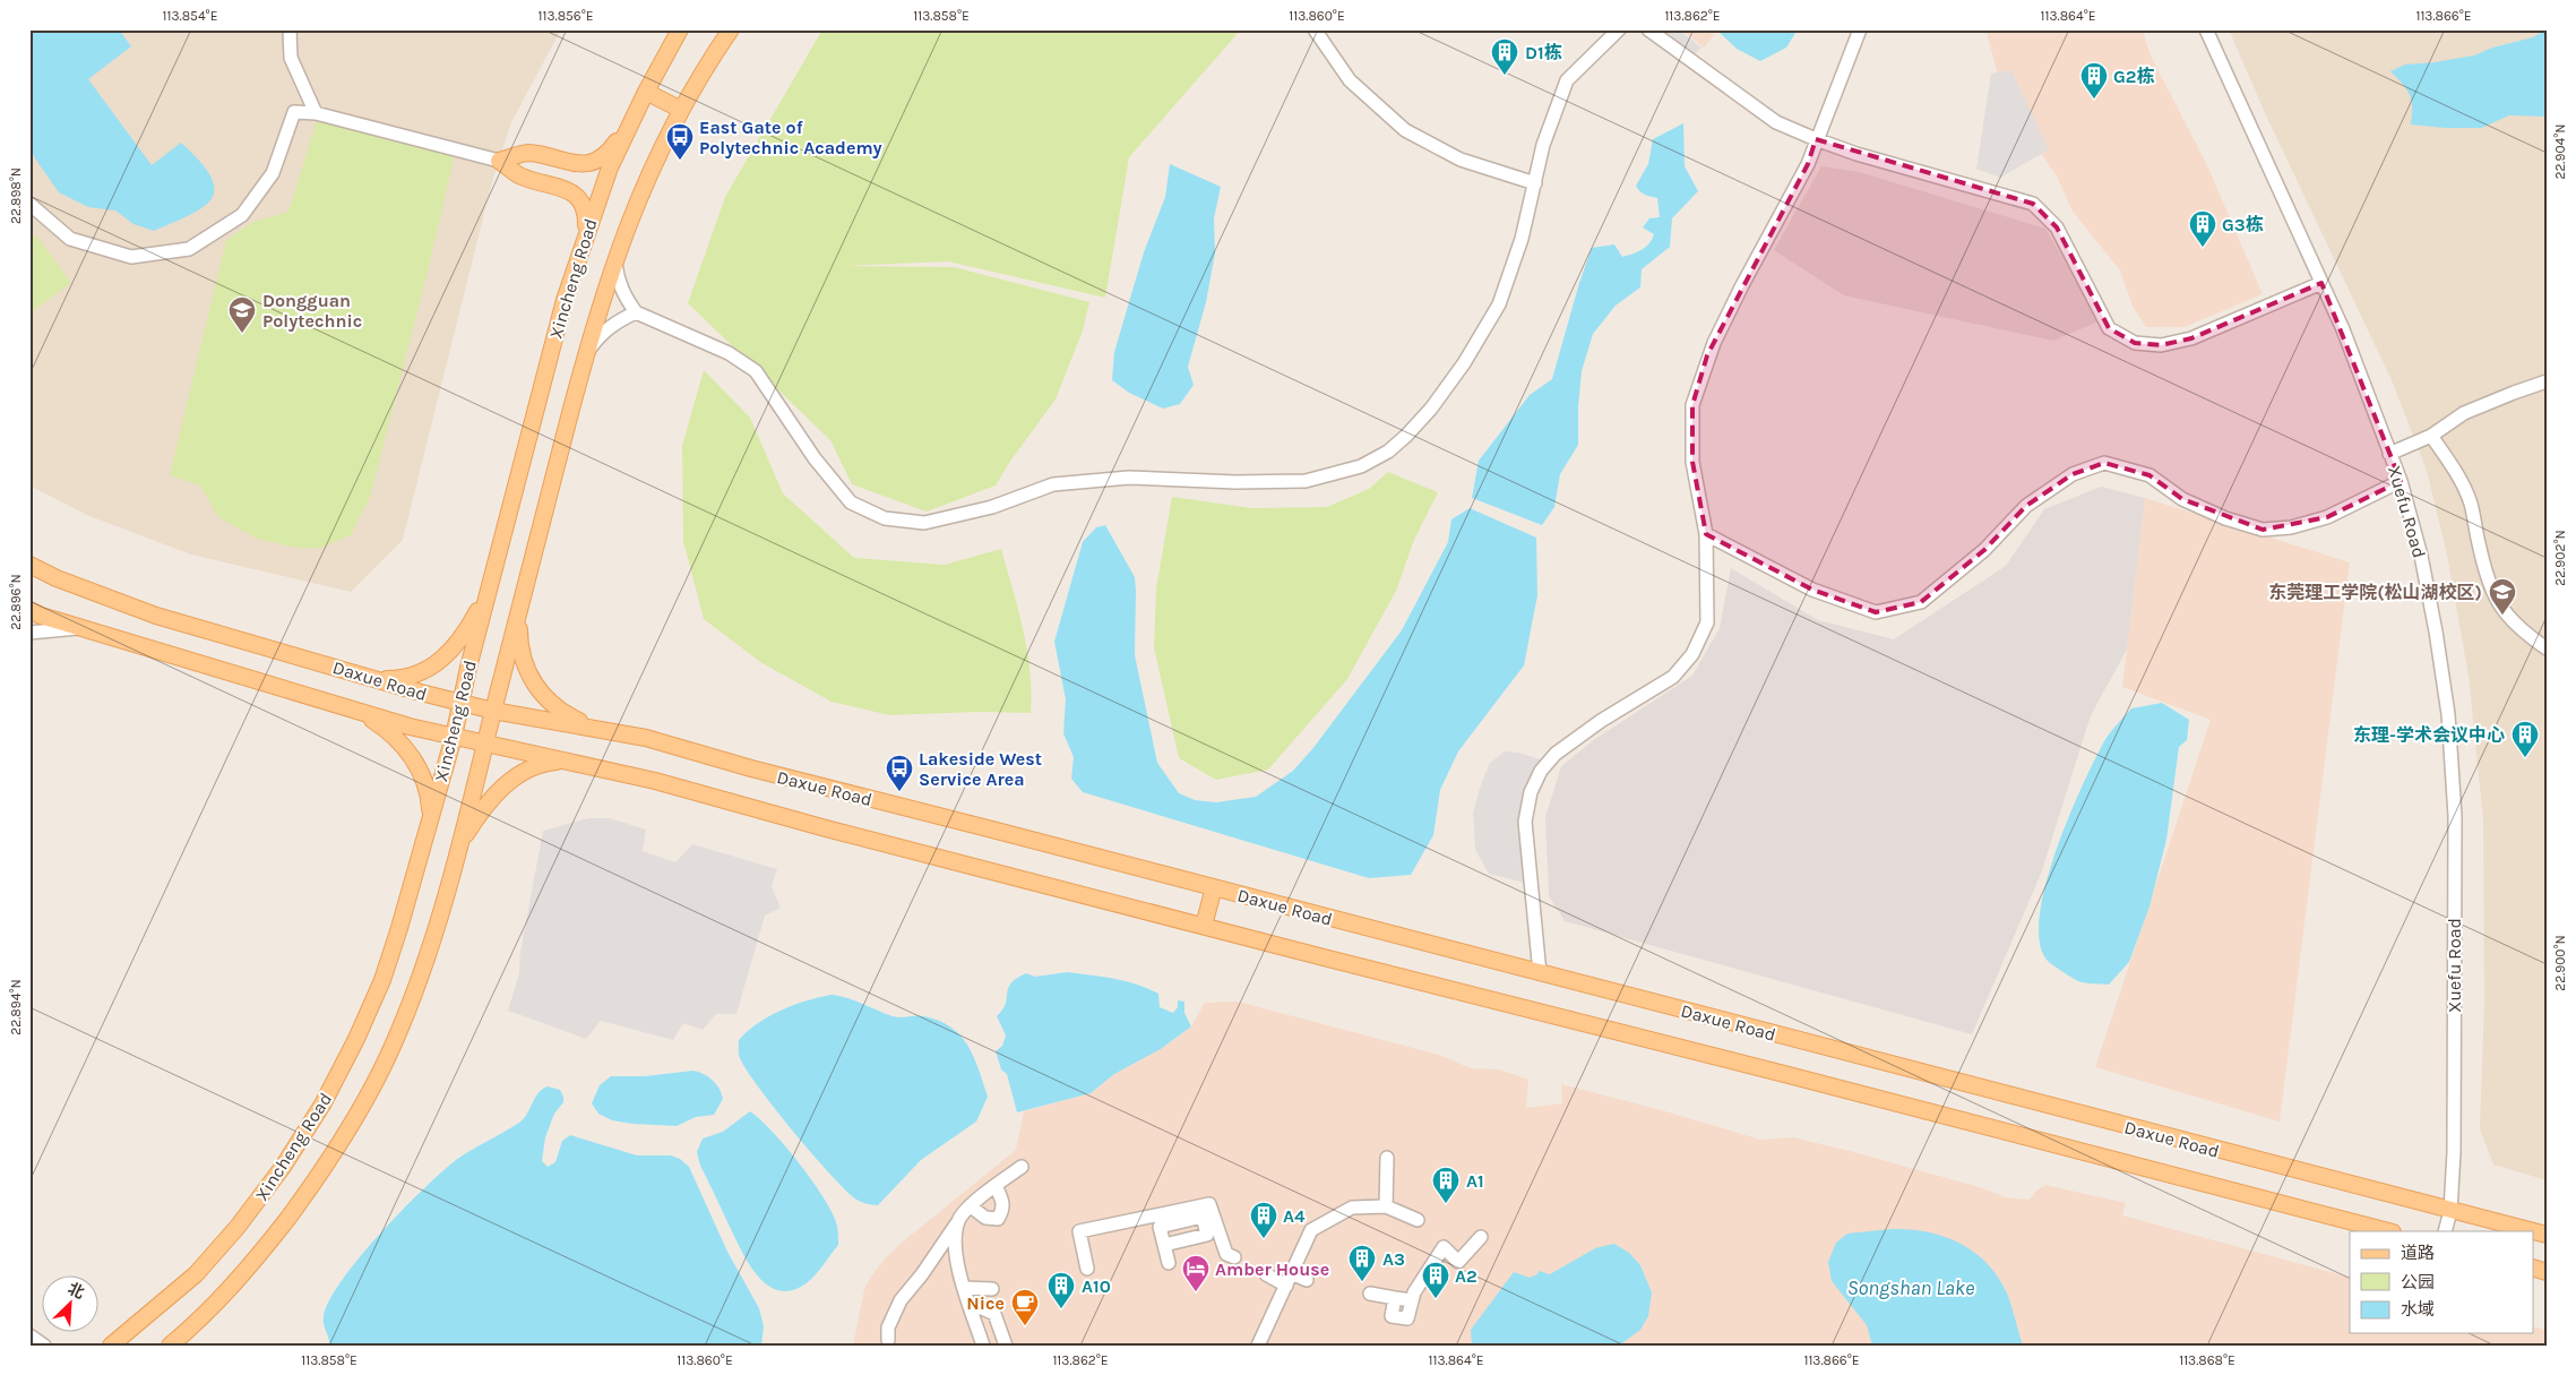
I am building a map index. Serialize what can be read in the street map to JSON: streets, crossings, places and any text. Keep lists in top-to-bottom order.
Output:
{
  "streets": {
    "main road": ["Xincheng Road", "Daxue Road"],
    "street": ["Xuefu Road"]
  },
  "crossings": [
    ["Xincheng Road", "Daxue Road"],
    ["Xuefu Road", "Daxue Road"]
  ],
  "water": ["Songshan Lake"],
  "places": {
    "building": [
      "D1栋",
      "G2栋",
      "G3栋",
      "东理-学术会议中心",
      "A1",
      "A4",
      "A3",
      "A2",
      "A10"
    ],
    "bus stop": ["East Gate of Polytechnic Academy", "Lakeside West Service Area"],
    "school or university": ["Dongguan Polytechnic", "东莞理工学院(松山湖校区)"],
    "hotel": ["Amber House"],
    "cafe": ["Nice"]
  },
  "legend": ["道路", "公园", "水域"],
  "north": "top right",
  "coordinates": [
    "113.854°E",
    "113.856°E",
    "113.858°E",
    "113.860°E",
    "113.862°E",
    "113.864°E",
    "113.866°E",
    "22.904°N",
    "22.898°N",
    "22.902°N",
    "22.896°N",
    "22.900°N",
    "22.894°N",
    "113.868°E"
  ]
}
